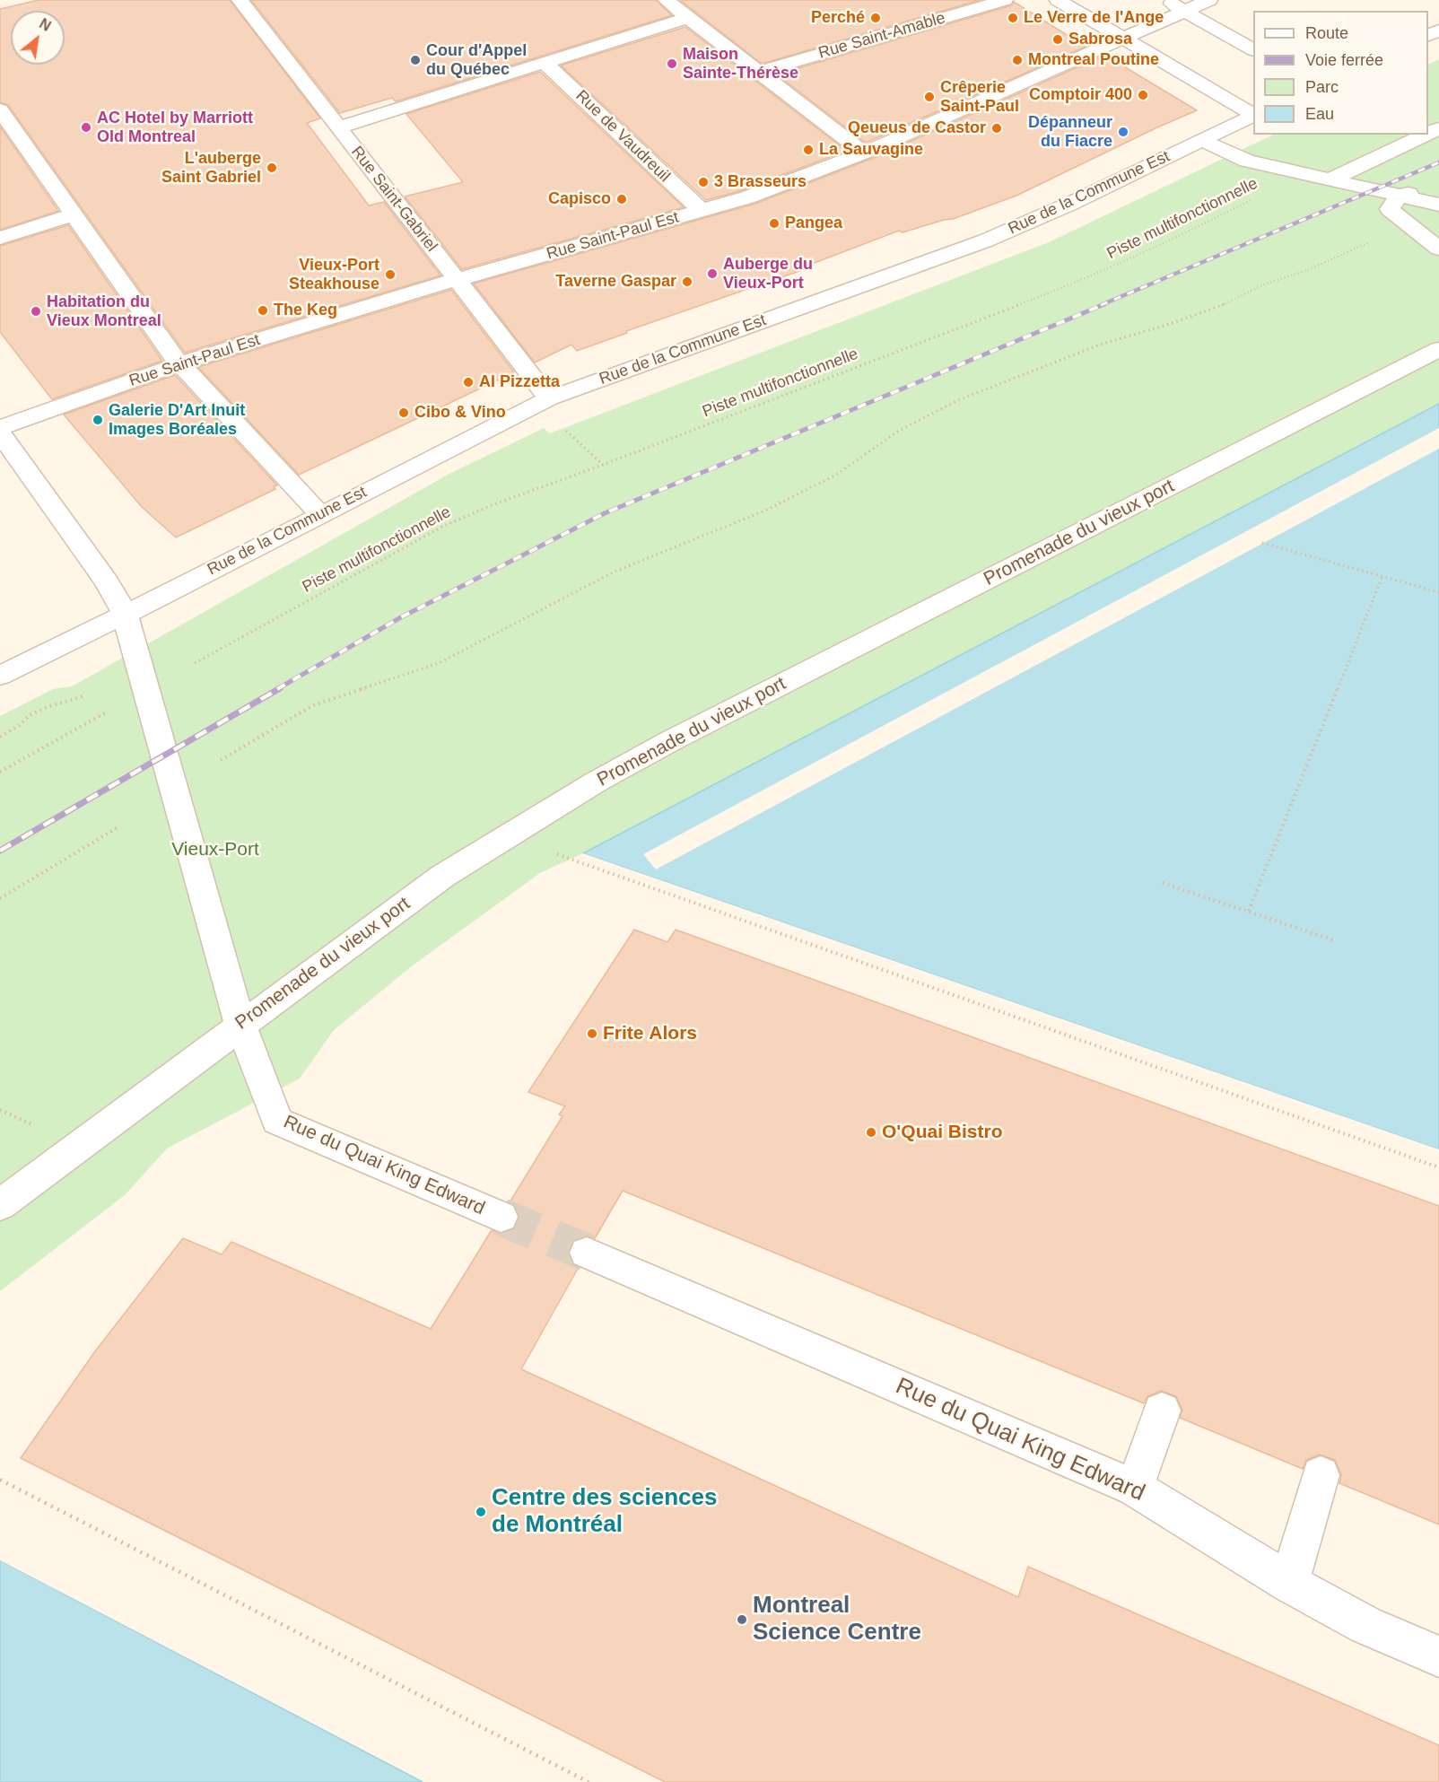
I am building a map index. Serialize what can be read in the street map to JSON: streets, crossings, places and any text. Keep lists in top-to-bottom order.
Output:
{
  "streets": {
    "street": [
      "Rue Saint-Amable",
      "Rue de Vaudreuil",
      "Rue de la Commune Est",
      "Rue Saint-Gabriel",
      "Rue Saint-Paul Est",
      "Promenade du vieux port",
      "Rue du Quai King Edward"
    ],
    "path": ["Piste multifonctionnelle"]
  },
  "crossings": [
    ["Rue de Vaudreuil", "Rue Saint-Paul Est"],
    ["Rue de la Commune Est", "Rue Saint-Gabriel"],
    ["Rue de la Commune Est", "Rue du Quai King Edward"],
    ["Rue Saint-Gabriel", "Rue Saint-Paul Est"],
    ["Promenade du vieux port", "Rue du Quai King Edward"]
  ],
  "parks": ["Vieux-Port"],
  "places": [
    "Perché",
    "Le Verre de l'Ange",
    "Sabrosa",
    "Cour d'Appel du Québec",
    "Montreal Poutine",
    "Maison Sainte-Thérèse",
    "Comptoir 400",
    "Crêperie Saint-Paul",
    "AC Hotel by Marriott Old Montreal",
    "Qeueus de Castor",
    "Dépanneur du Fiacre",
    "La Sauvagine",
    "L'auberge Saint Gabriel",
    "3 Brasseurs",
    "Capisco",
    "Pangea",
    "Auberge du Vieux-Port",
    "Vieux-Port Steakhouse",
    "Taverne Gaspar",
    "The Keg",
    "Habitation du Vieux Montreal",
    "Al Pizzetta",
    "Cibo & Vino",
    "Galerie D'Art Inuit Images Boréales",
    "Frite Alors",
    "O'Quai Bistro",
    "Centre des sciences de Montréal",
    "Montreal Science Centre"
  ],
  "legend": [
    "Route",
    "Voie ferrée",
    "Parc",
    "Eau"
  ],
  "north": "top right"
}
